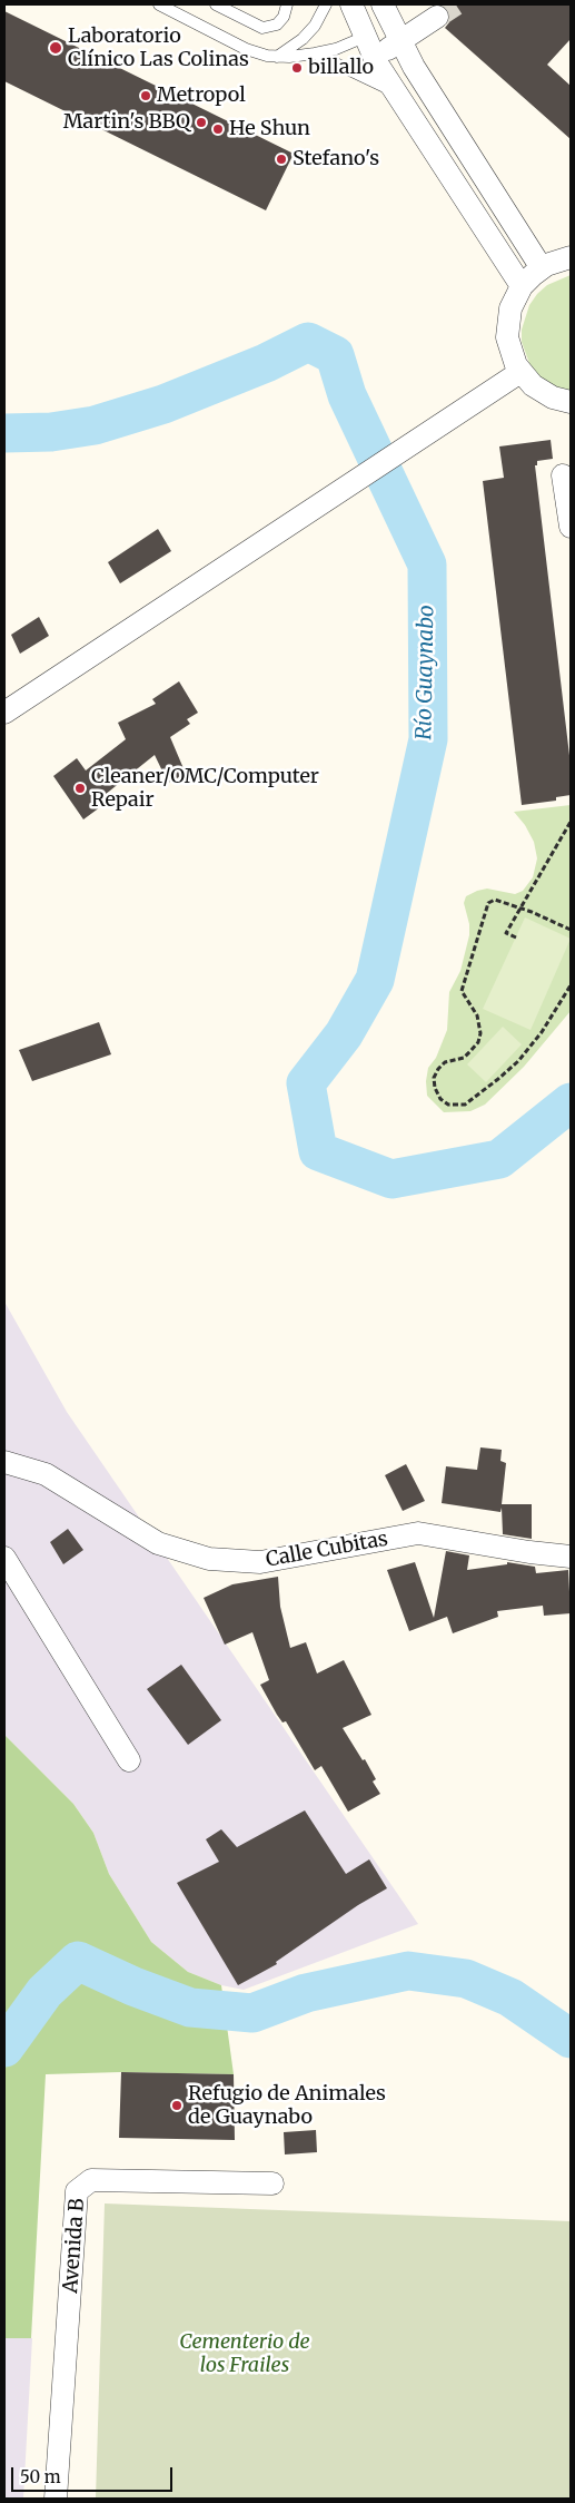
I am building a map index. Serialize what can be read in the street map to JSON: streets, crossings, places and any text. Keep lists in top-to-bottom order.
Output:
{
  "streets": {
    "street": ["Calle Cubitas", "Avenida B"]
  },
  "water": ["Río Guaynabo"],
  "parks": ["Cementerio de los Frailes"],
  "places": [
    "Laboratorio Clínico Las Colinas",
    "billallo",
    "Metropol",
    "Martin's BBQ",
    "He Shun",
    "Stefano's",
    "Cleaner/OMC/Computer Repair",
    "Refugio de Animales de Guaynabo"
  ],
  "scale_bar": "50 m"
}
